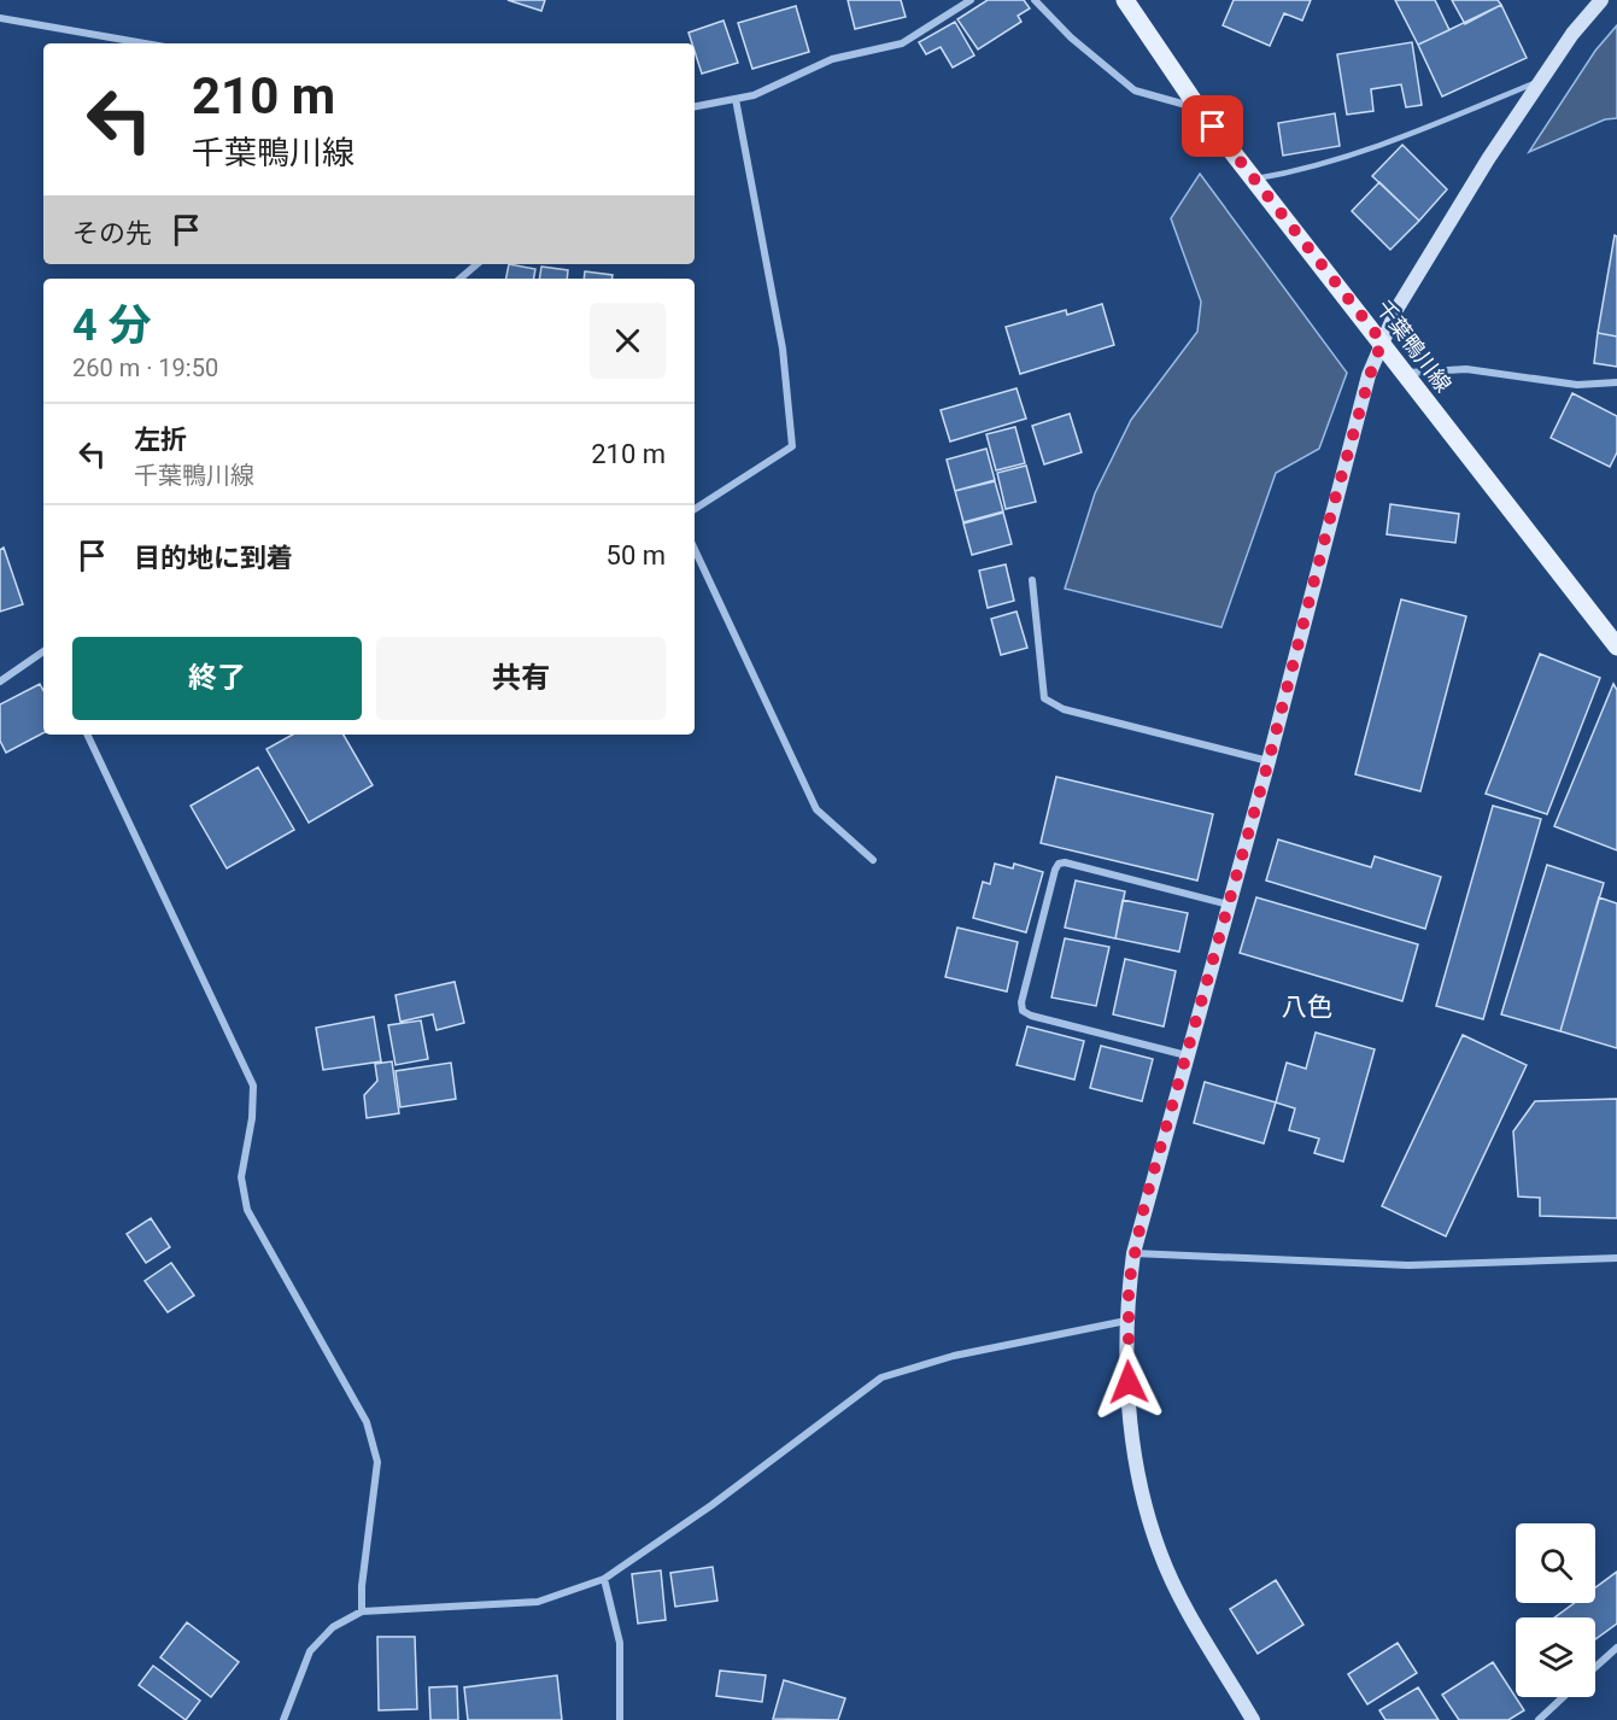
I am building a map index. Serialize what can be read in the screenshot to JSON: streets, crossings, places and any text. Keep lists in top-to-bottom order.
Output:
{
  "streets": {
    "main road": ["千葉鴨川線"]
  },
  "districts": ["八色"],
  "page": {
    "turn": ["210 m", "千葉鴨川線"],
    "then": "その先",
    "heading": ["4 分", "260 m · 19:50"],
    "list": [
      {
        "name": "左折",
        "note": "千葉鴨川線",
        "value": "210 m"
      },
      {
        "name": "目的地に到着",
        "value": "50 m"
      }
    ],
    "buttons": ["終了", "共有"]
  }
}
